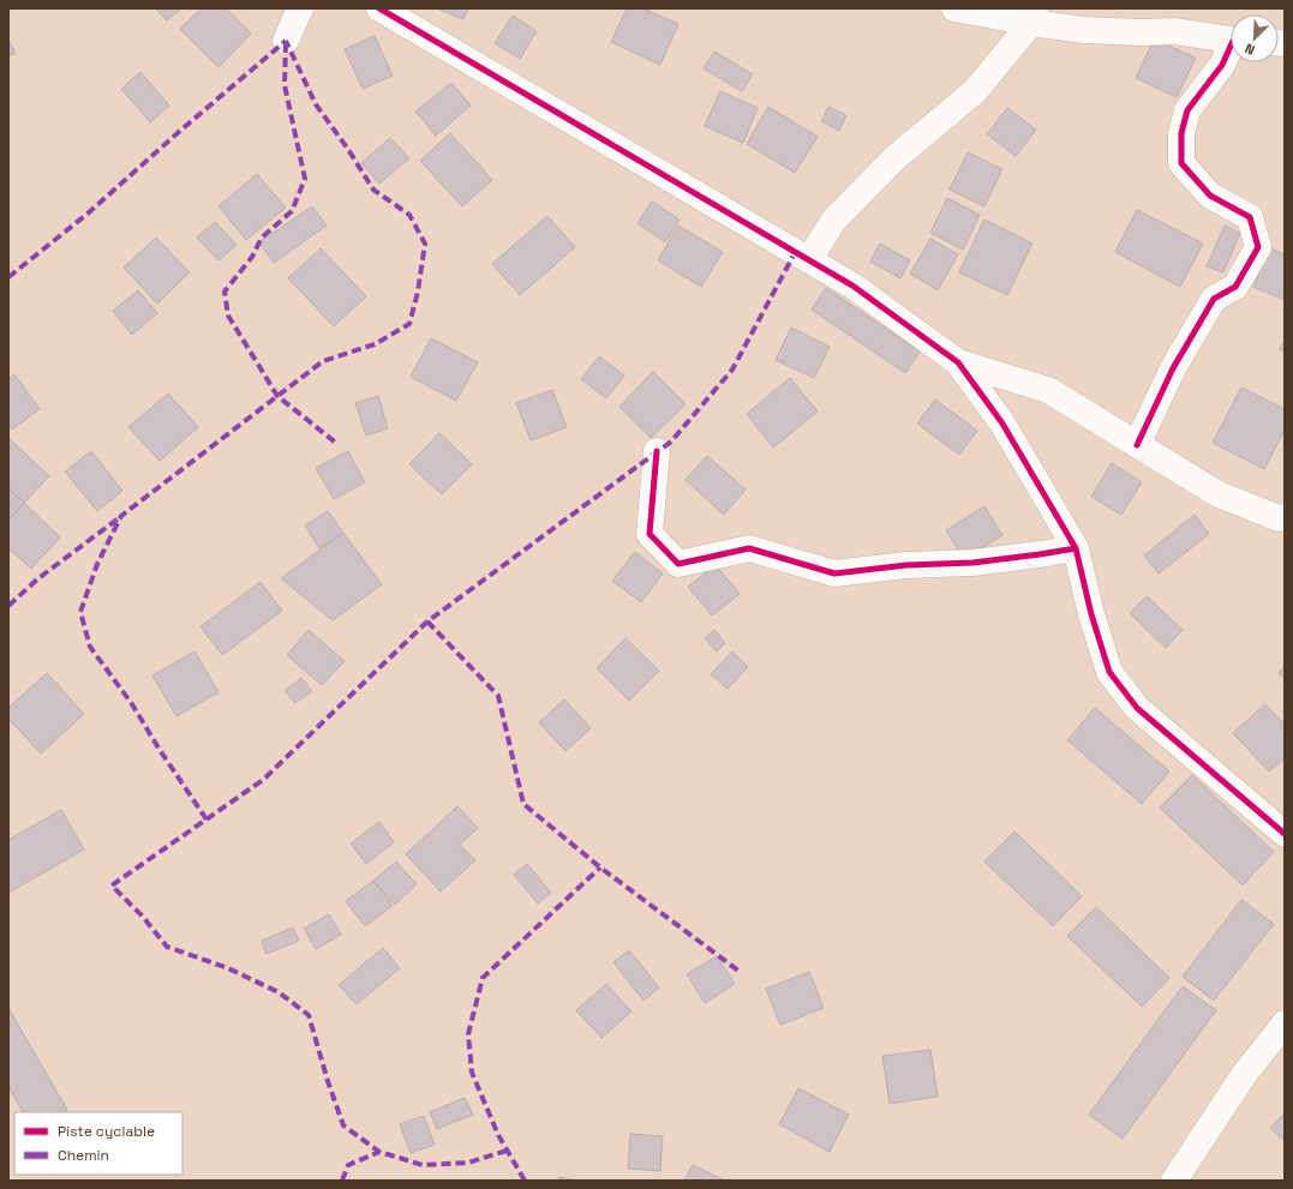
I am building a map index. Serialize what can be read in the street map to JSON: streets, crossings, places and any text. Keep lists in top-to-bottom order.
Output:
{
  "legend": ["Piste cyclable", "Chemin"],
  "north": "bottom left"
}
